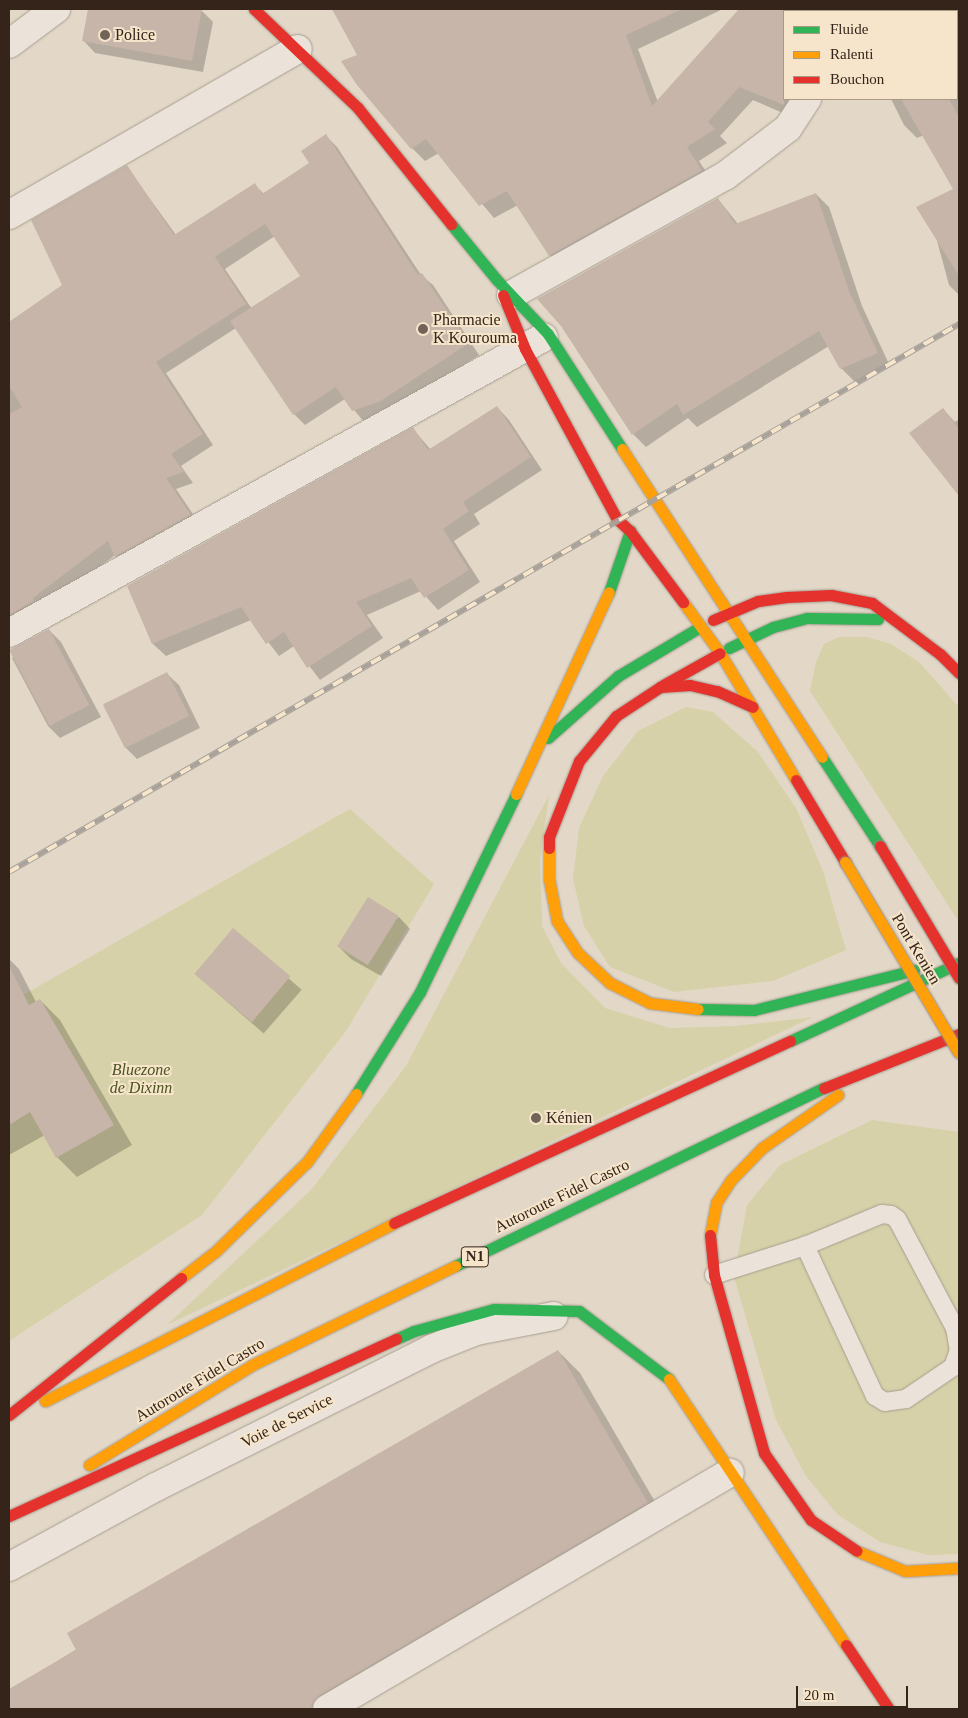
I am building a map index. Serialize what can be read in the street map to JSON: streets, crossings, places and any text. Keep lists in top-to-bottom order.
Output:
{
  "streets": {
    "main road": ["Pont Kenien", "Autoroute Fidel Castro", "N1"],
    "street": ["Voie de Service"]
  },
  "parks": ["Bluezone de Dixinn"],
  "places": ["Police", "Pharmacie K Kourouma", "Kénien"],
  "legend": ["Fluide", "Ralenti", "Bouchon"],
  "scale_bar": "20 m"
}
